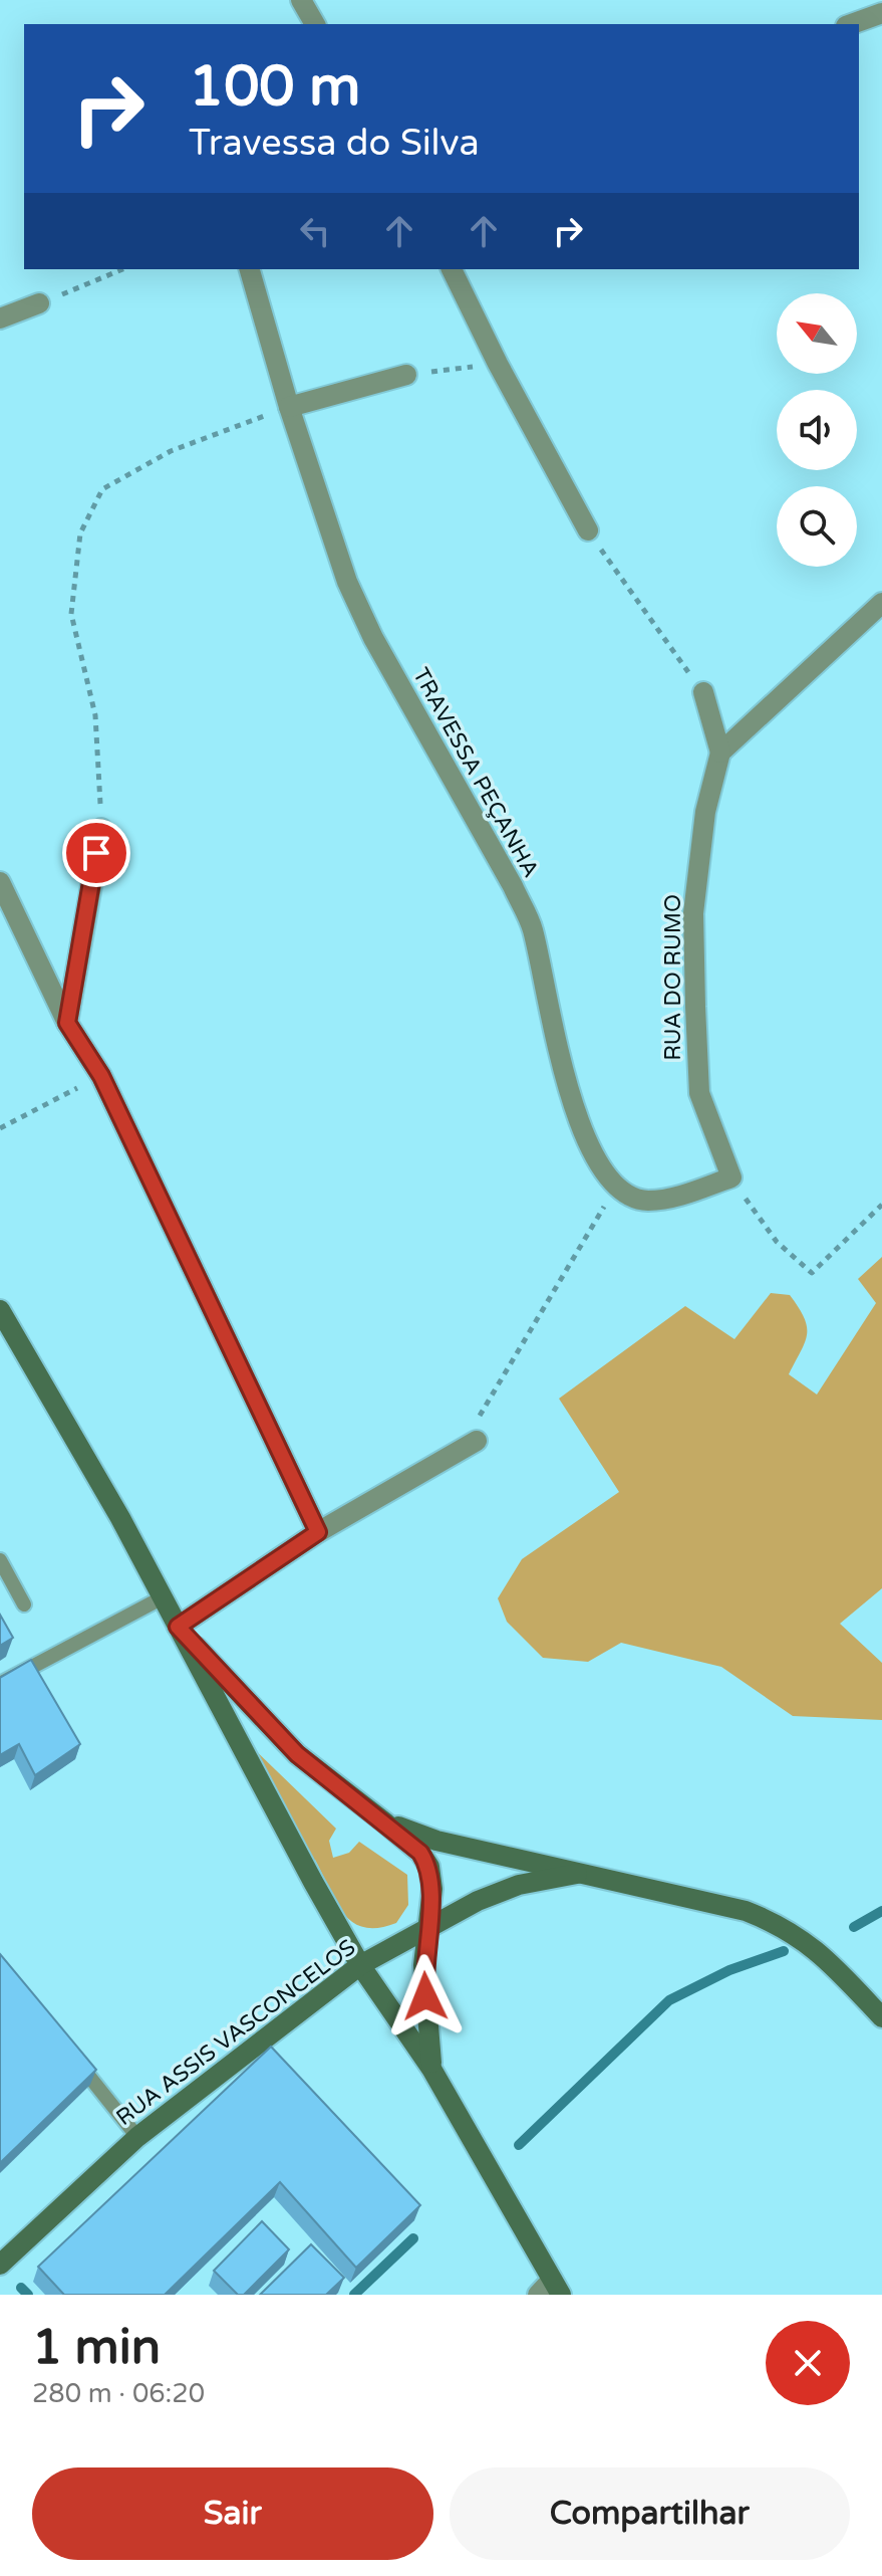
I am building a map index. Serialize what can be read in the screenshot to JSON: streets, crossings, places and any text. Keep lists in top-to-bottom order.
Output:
{
  "streets": {
    "main road": ["RUA ASSIS VASCONCELOS"],
    "street": ["TRAVESSA PEÇANHA", "RUA DO RUMO"]
  },
  "north": "top left",
  "page": {
    "turn": ["100 m", "Travessa do Silva"],
    "heading": ["1 min", "280 m · 06:20"],
    "buttons": ["Sair", "Compartilhar"]
  }
}
